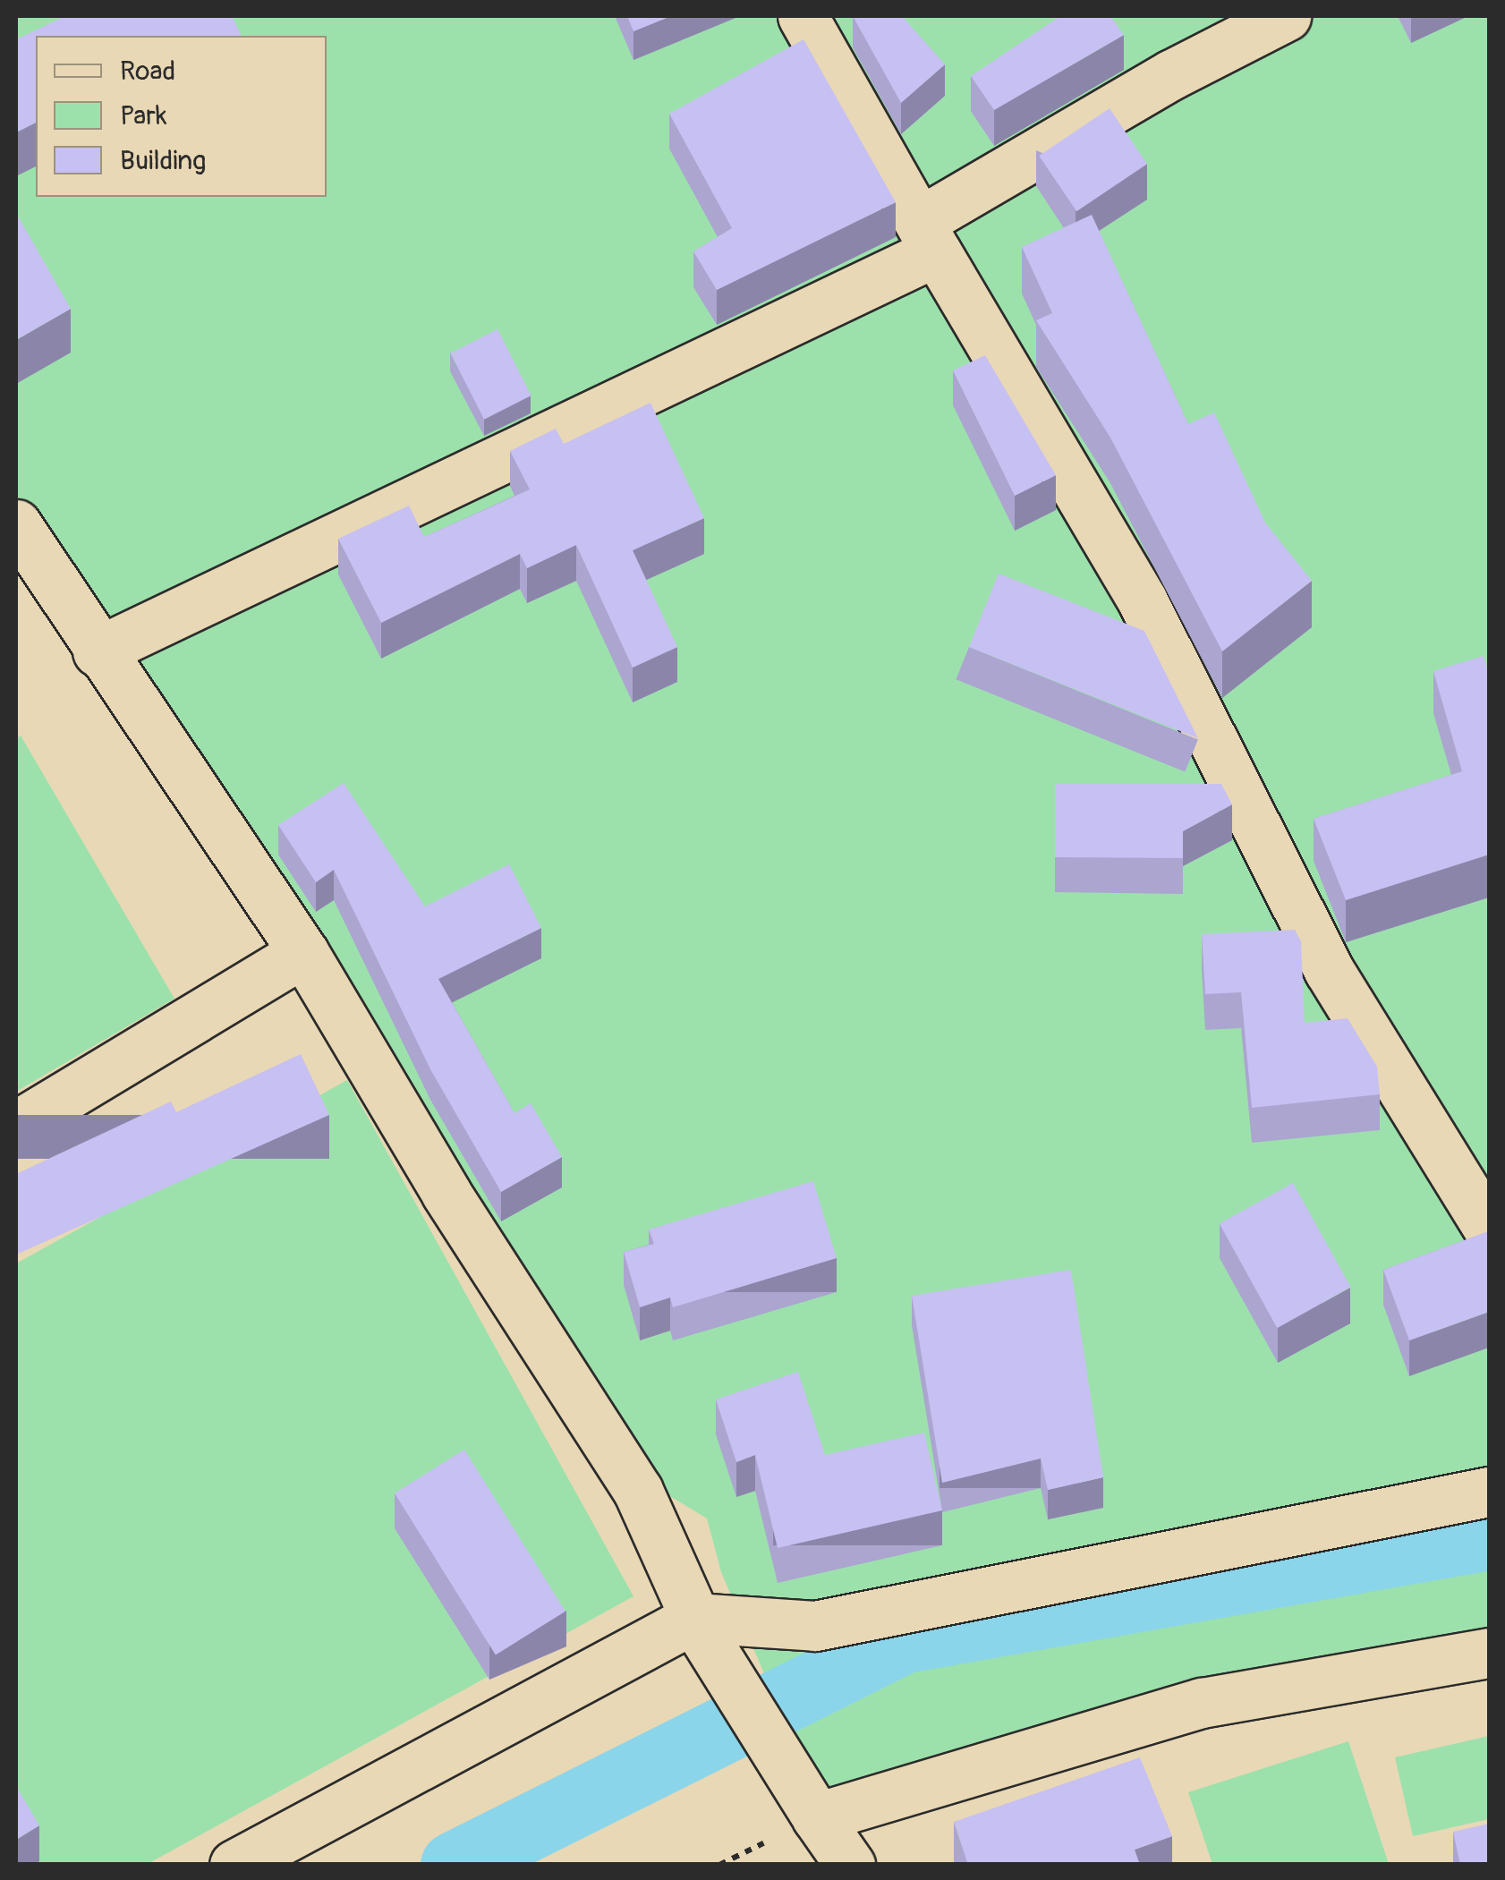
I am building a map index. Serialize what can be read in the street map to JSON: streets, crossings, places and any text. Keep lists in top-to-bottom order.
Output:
{
  "legend": ["Road", "Park", "Building"]
}
